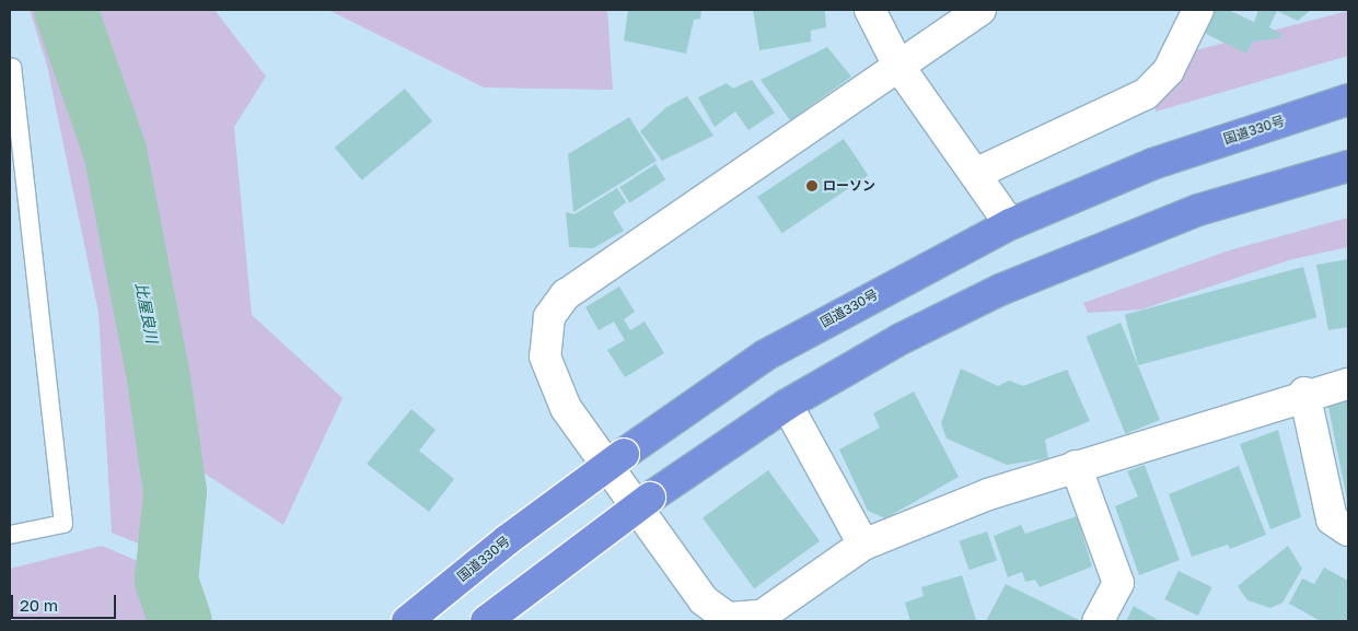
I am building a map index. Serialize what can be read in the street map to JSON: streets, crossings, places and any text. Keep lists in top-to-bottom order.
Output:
{
  "streets": {
    "highway": ["国道330号"]
  },
  "water": ["比屋良川"],
  "places": ["ローソン"],
  "scale_bar": "20 m"
}
